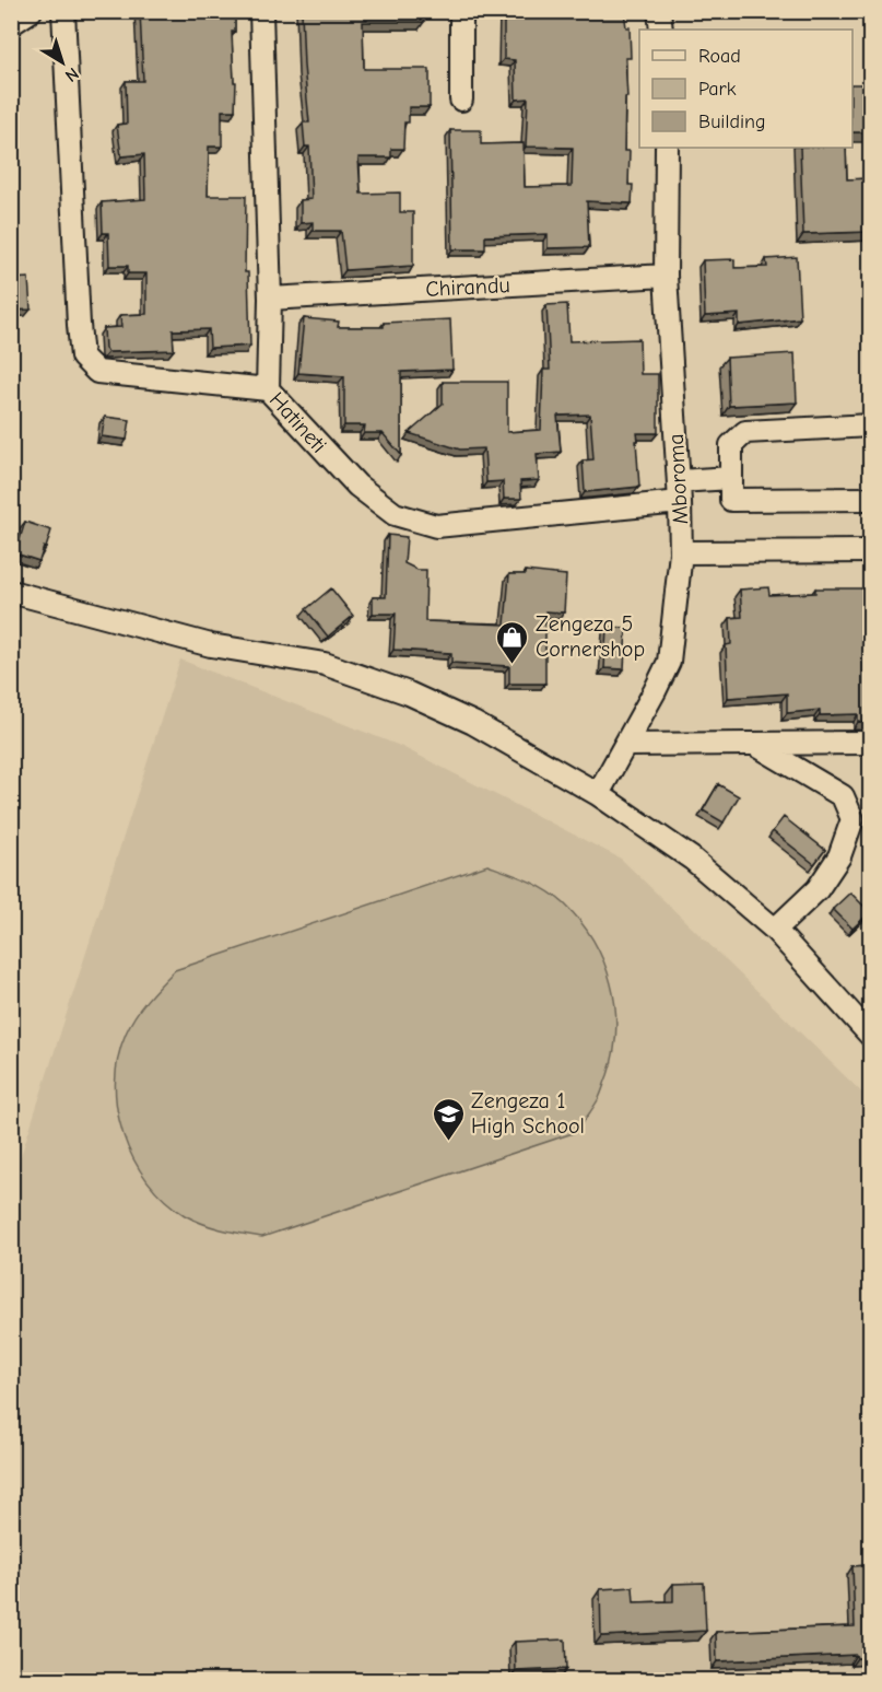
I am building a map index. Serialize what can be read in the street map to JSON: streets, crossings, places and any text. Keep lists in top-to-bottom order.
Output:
{
  "streets": {
    "street": ["Chirandu", "Hatineti", "Mboroma"]
  },
  "crossings": [
    ["Chirandu", "Hatineti"],
    ["Chirandu", "Mboroma"],
    ["Hatineti", "Mboroma"]
  ],
  "places": {
    "shop": ["Zengeza 5 Cornershop"],
    "school or university": ["Zengeza 1 High School"]
  },
  "legend": ["Road", "Park", "Building"],
  "north": "bottom right"
}
